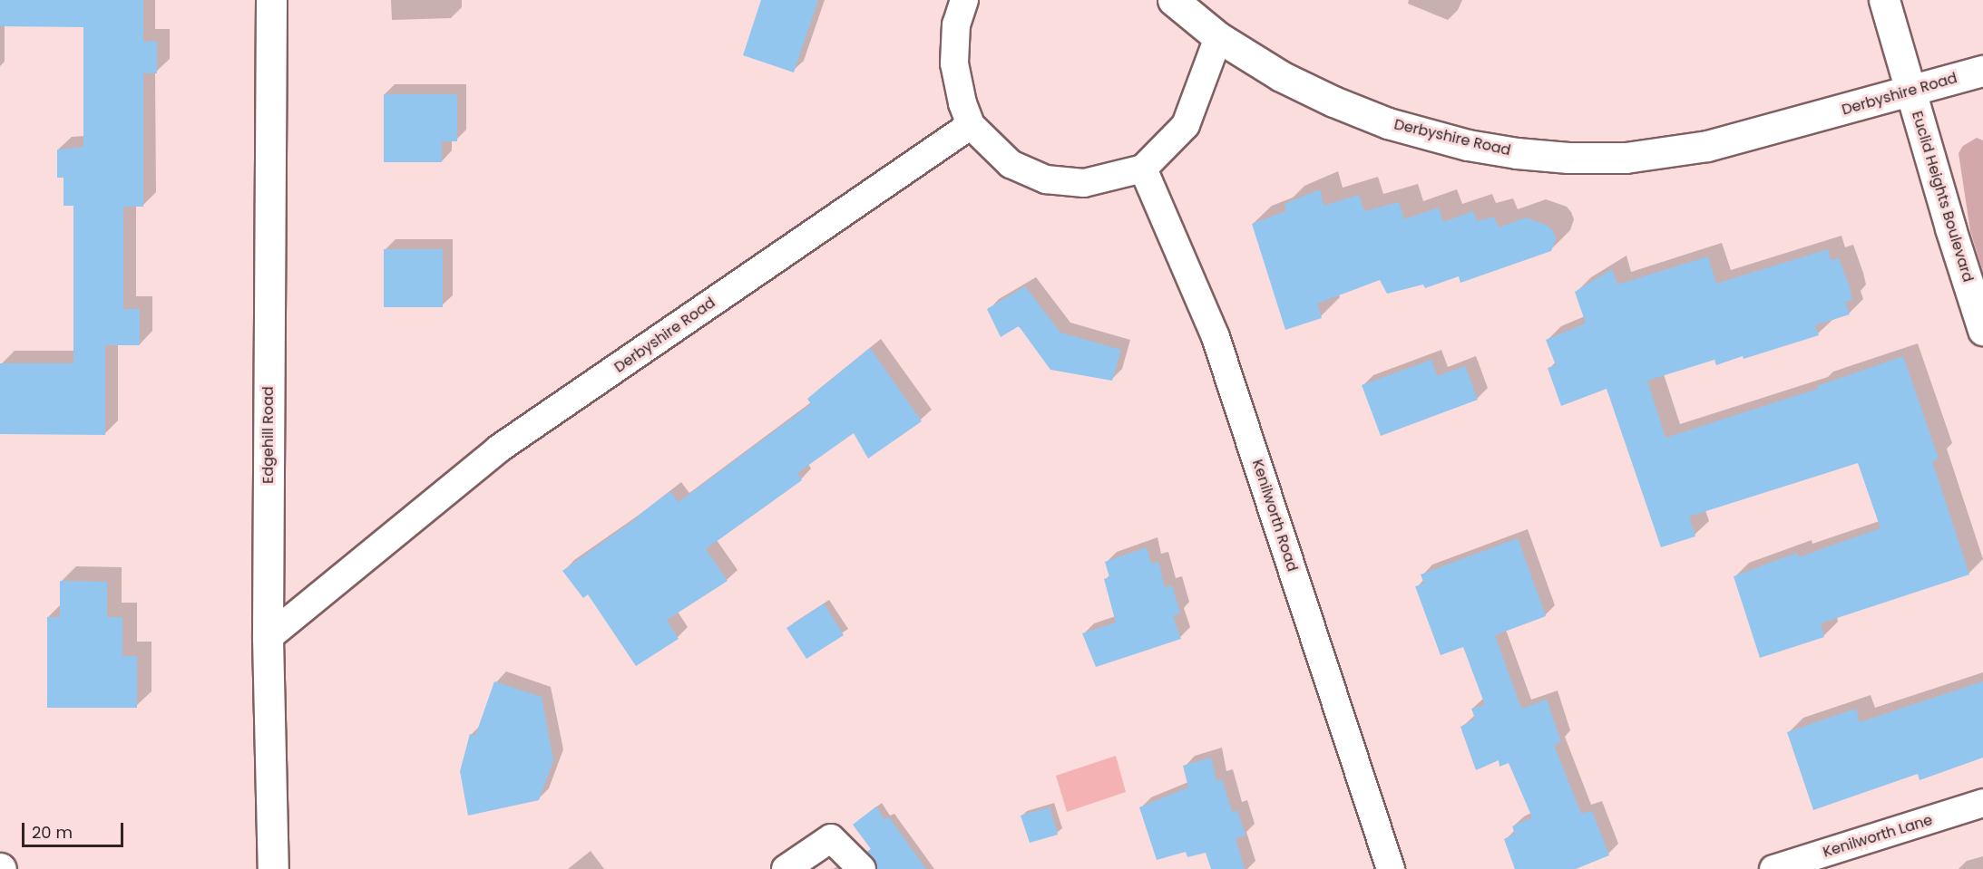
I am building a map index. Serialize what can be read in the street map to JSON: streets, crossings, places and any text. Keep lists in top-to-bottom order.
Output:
{
  "streets": {
    "main road": ["Derbyshire Road", "Euclid Heights Boulevard", "Edgehill Road"],
    "street": ["Kenilworth Road", "Kenilworth Lane"]
  },
  "crossings": [
    ["Derbyshire Road", "Euclid Heights Boulevard"],
    ["Derbyshire Road", "Edgehill Road"]
  ],
  "scale_bar": "20 m"
}
